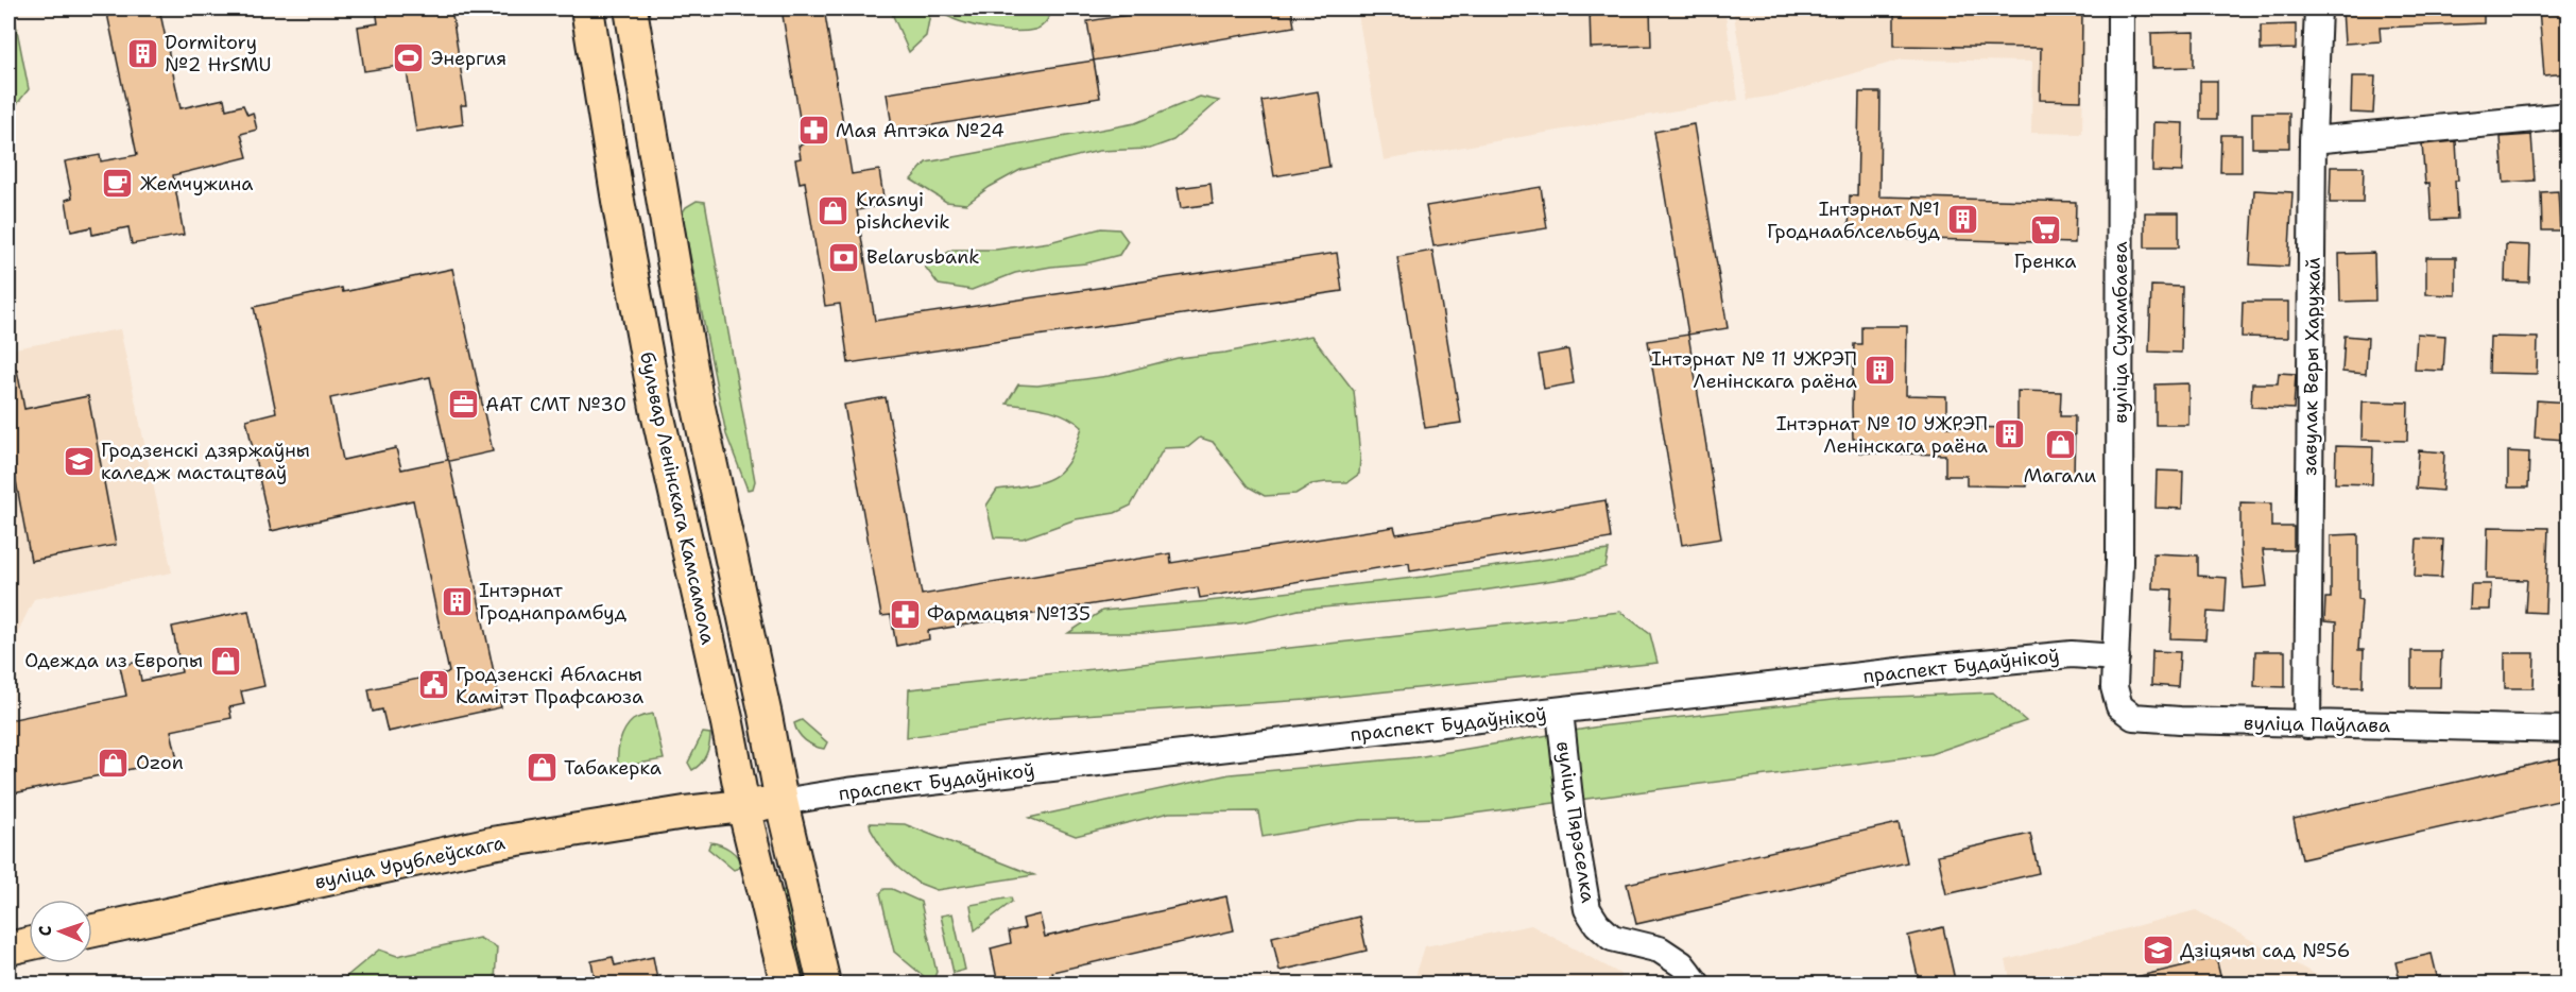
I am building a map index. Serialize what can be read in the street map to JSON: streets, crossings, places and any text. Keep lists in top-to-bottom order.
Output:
{
  "streets": {
    "main road": ["бульвар Ленінскага Камсамола", "вуліца Урублеўскага"],
    "street": [
      "вуліца Сухамбаева",
      "завулак Веры Харужай",
      "праспект Будаўнікоў",
      "вуліца Паўлава",
      "вуліца Пярэселка"
    ]
  },
  "crossings": [
    ["вуліца Сухамбаева", "праспект Будаўнікоў"],
    ["вуліца Сухамбаева", "вуліца Паўлава"],
    ["завулак Веры Харужай", "вуліца Паўлава"],
    ["бульвар Ленінскага Камсамола", "праспект Будаўнікоў"],
    ["бульвар Ленінскага Камсамола", "вуліца Урублеўскага"],
    ["праспект Будаўнікоў", "вуліца Паўлава"],
    ["праспект Будаўнікоў", "вуліца Пярэселка"],
    ["праспект Будаўнікоў", "вуліца Урублеўскага"]
  ],
  "places": {
    "building": [
      "Dormitory №2 HrSMU",
      "Інтэрнат №1 Гроднааблсельбуд",
      "Інтэрнат № 11 УЖРЭП Ленінскага раёна",
      "Інтэрнат № 10 УЖРЭП Ленінскага раёна",
      "Інтэрнат Гроднапрамбуд"
    ],
    "sports": ["Энергия"],
    "pharmacy": ["Мая Аптэка №24", "Фармацыя №135"],
    "cafe": ["Жемчужина"],
    "shop": [
      "Krasnyi pishchevik",
      "Магали",
      "Одежда из Европы",
      "Ozon",
      "Табакерка"
    ],
    "supermarket": ["Гренка"],
    "bank": ["Belarusbank"],
    "office": ["ААТ СМТ №30"],
    "school or university": ["Гродзенскі дзяржаўны каледж мастацтваў", "Дзіцячы сад №56"],
    "public building": ["Гродзенскі Абласны Камітэт Прафсаюза"]
  },
  "north": "left"
}
